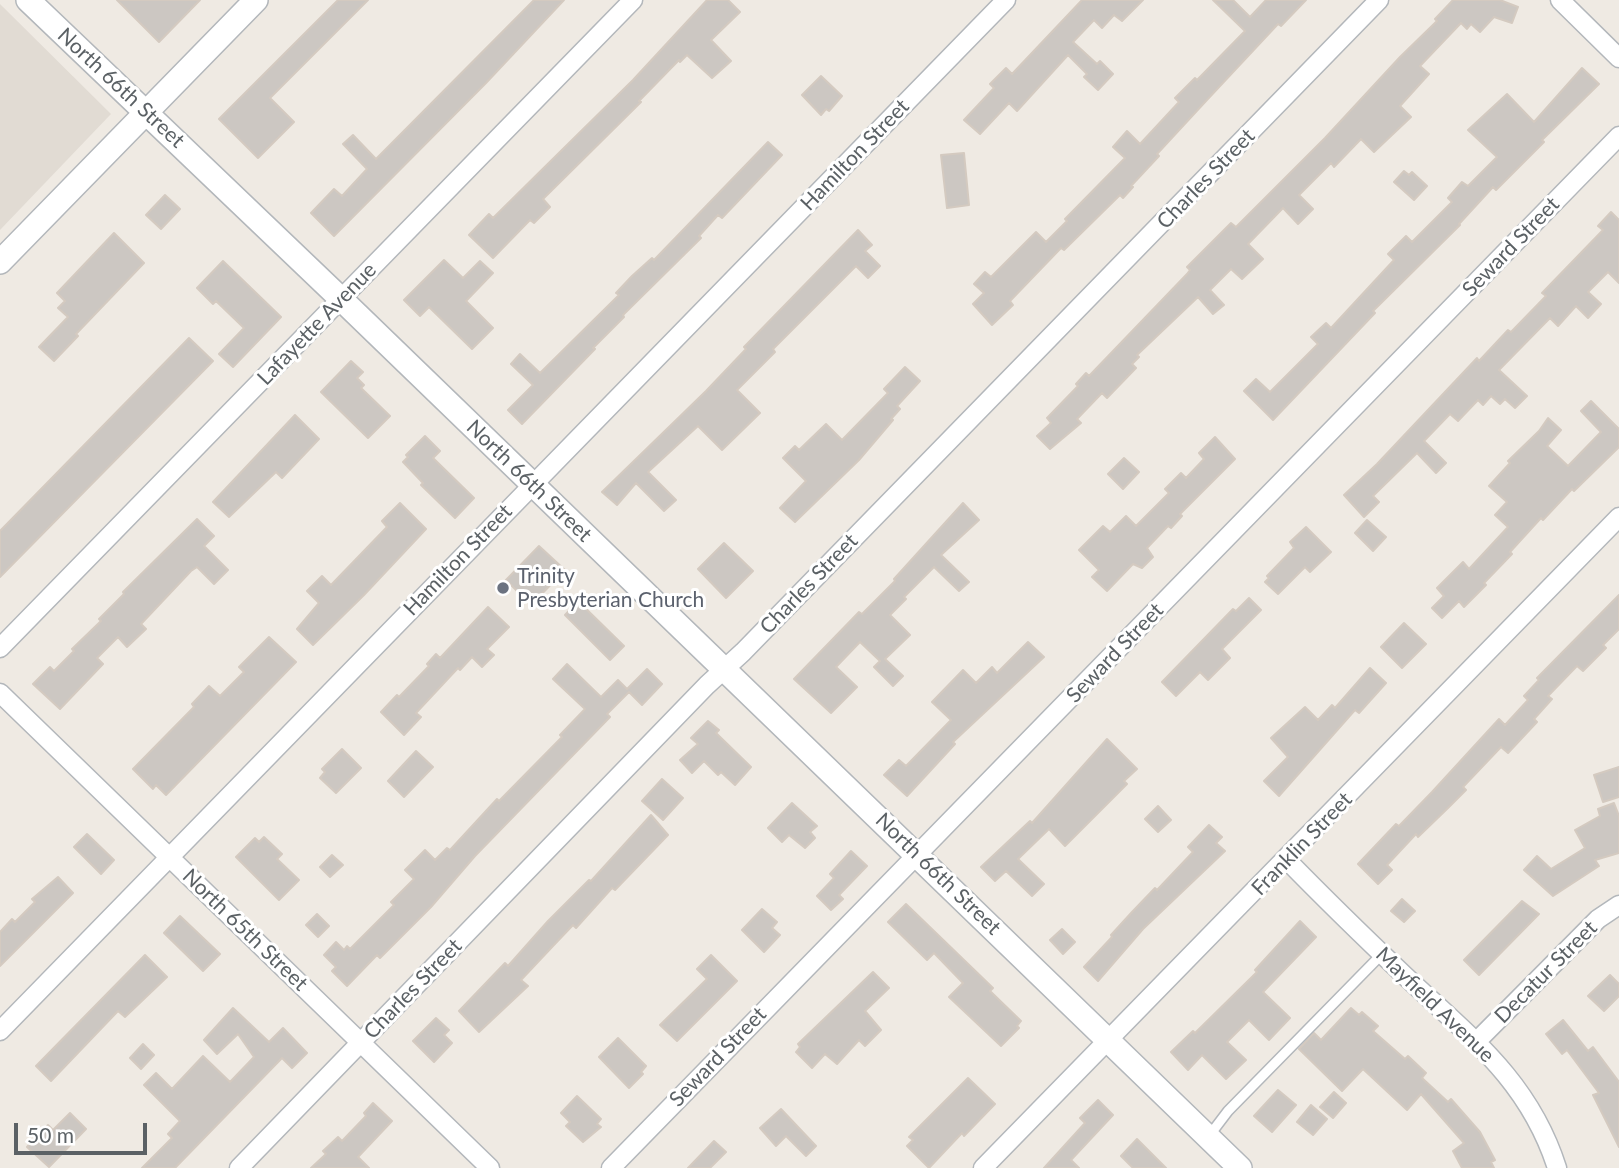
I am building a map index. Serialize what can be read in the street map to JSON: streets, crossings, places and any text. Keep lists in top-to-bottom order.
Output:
{
  "streets": {
    "street": [
      "North 66th Street",
      "Hamilton Street",
      "Charles Street",
      "Seward Street",
      "Lafayette Avenue",
      "Franklin Street",
      "North 65th Street",
      "Decatur Street",
      "Mayfield Avenue"
    ]
  },
  "crossings": [
    ["North 66th Street", "Hamilton Street"],
    ["North 66th Street", "Charles Street"],
    ["North 66th Street", "Seward Street"],
    ["North 66th Street", "Lafayette Avenue"],
    ["North 66th Street", "Franklin Street"],
    ["Hamilton Street", "North 65th Street"],
    ["Charles Street", "North 65th Street"],
    ["Franklin Street", "Mayfield Avenue"],
    ["Decatur Street", "Mayfield Avenue"]
  ],
  "places": ["Trinity Presbyterian Church"],
  "scale_bar": "50 m"
}
